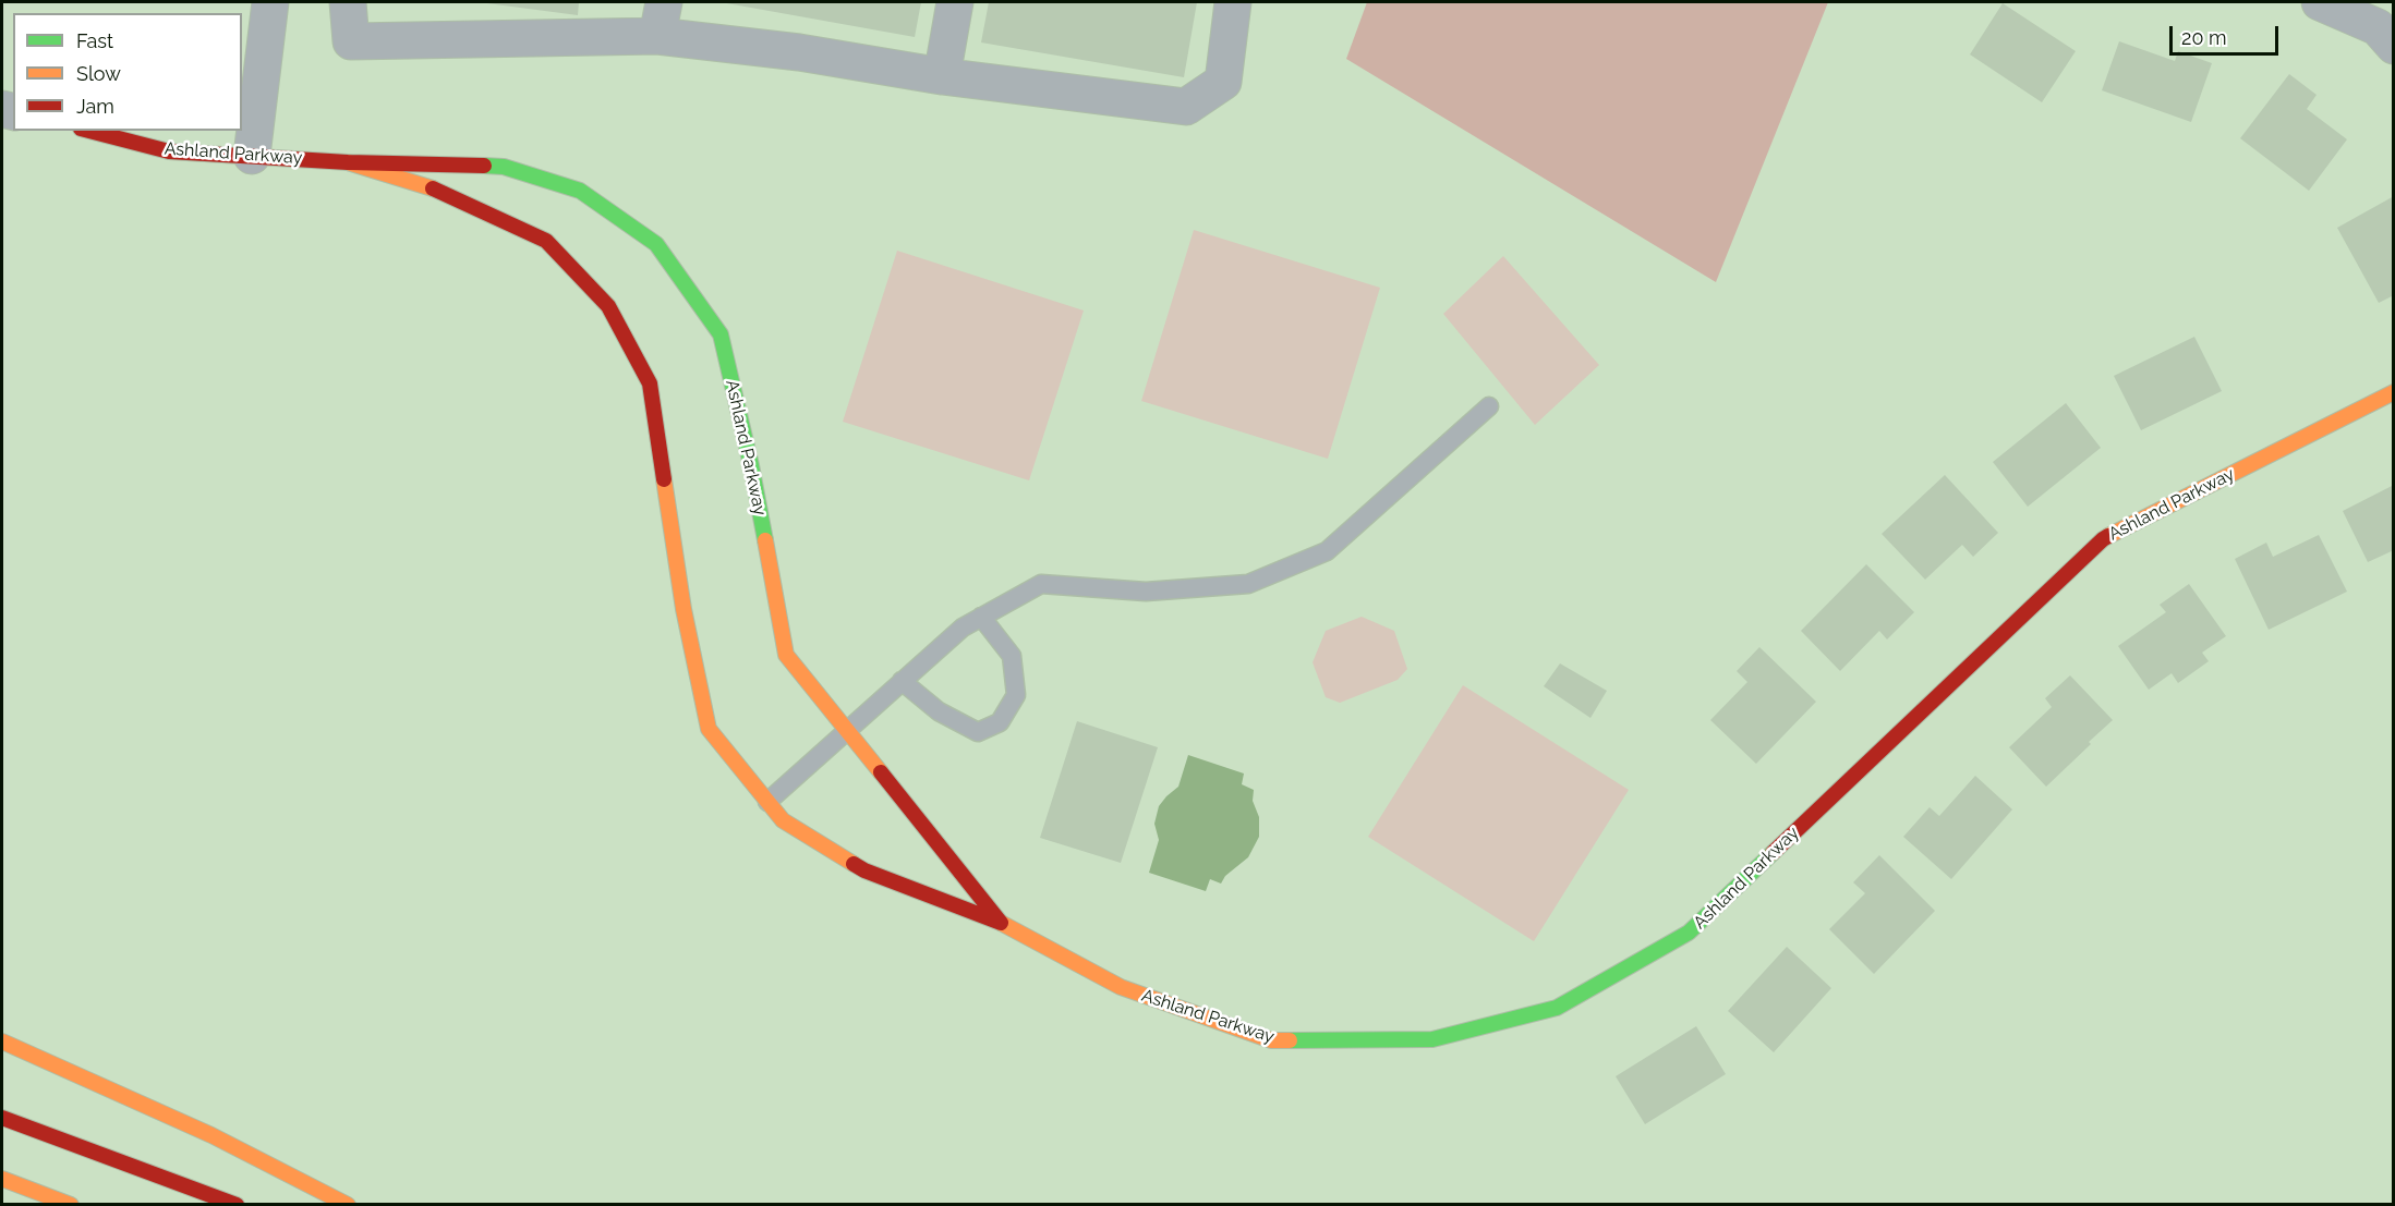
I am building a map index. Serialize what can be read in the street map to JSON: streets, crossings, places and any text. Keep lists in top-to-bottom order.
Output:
{
  "streets": {
    "main road": ["Ashland Parkway"]
  },
  "legend": ["Fast", "Slow", "Jam"],
  "scale_bar": "20 m"
}
